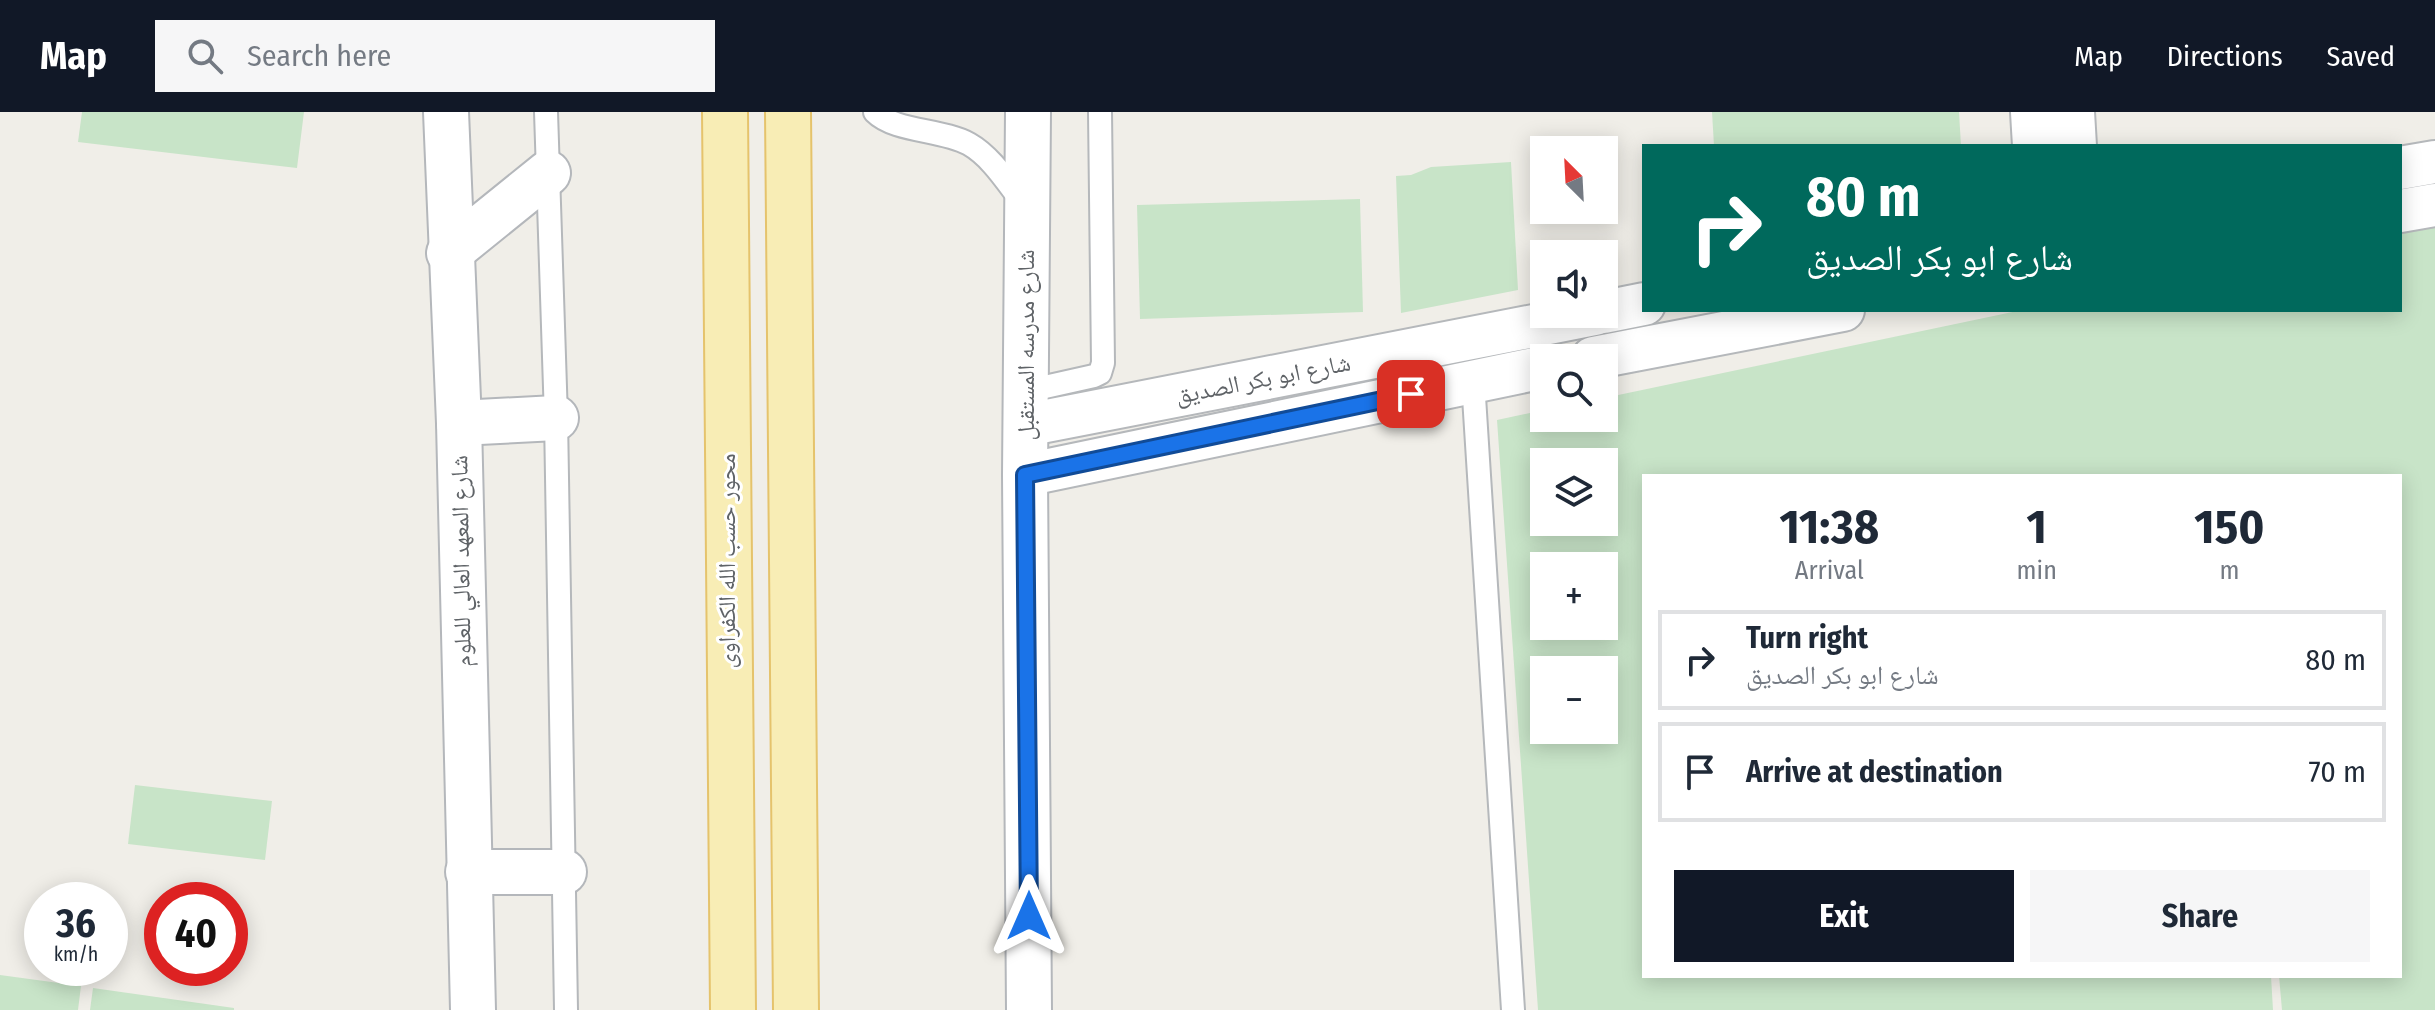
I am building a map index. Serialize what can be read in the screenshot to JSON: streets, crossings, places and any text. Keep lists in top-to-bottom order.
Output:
{
  "streets": {
    "main road": ["محور حسب الله الكفراوى"],
    "street": ["شارع مدرسه المستقبل", "شارع ابو بكر الصديق", "شارع المعهد العالي للعلوم"]
  },
  "crossings": [
    ["شارع مدرسه المستقبل", "شارع ابو بكر الصديق"]
  ],
  "north": "top left",
  "page": {
    "header": "Map",
    "search": "Search here",
    "nav": ["Map", "Directions", "Saved"],
    "map_buttons": ["+", "−"],
    "turn": ["80 m", "شارع ابو بكر الصديق"],
    "eta": [
      "11:38",
      "Arrival",
      "1",
      "min",
      "150",
      "m"
    ],
    "list": [
      {
        "name": "Turn right",
        "note": "شارع ابو بكر الصديق",
        "value": "80 m"
      },
      {
        "name": "Arrive at destination",
        "value": "70 m"
      }
    ],
    "buttons": ["Exit", "Share"],
    "speed": "36 km/h",
    "limit": "40"
  }
}
